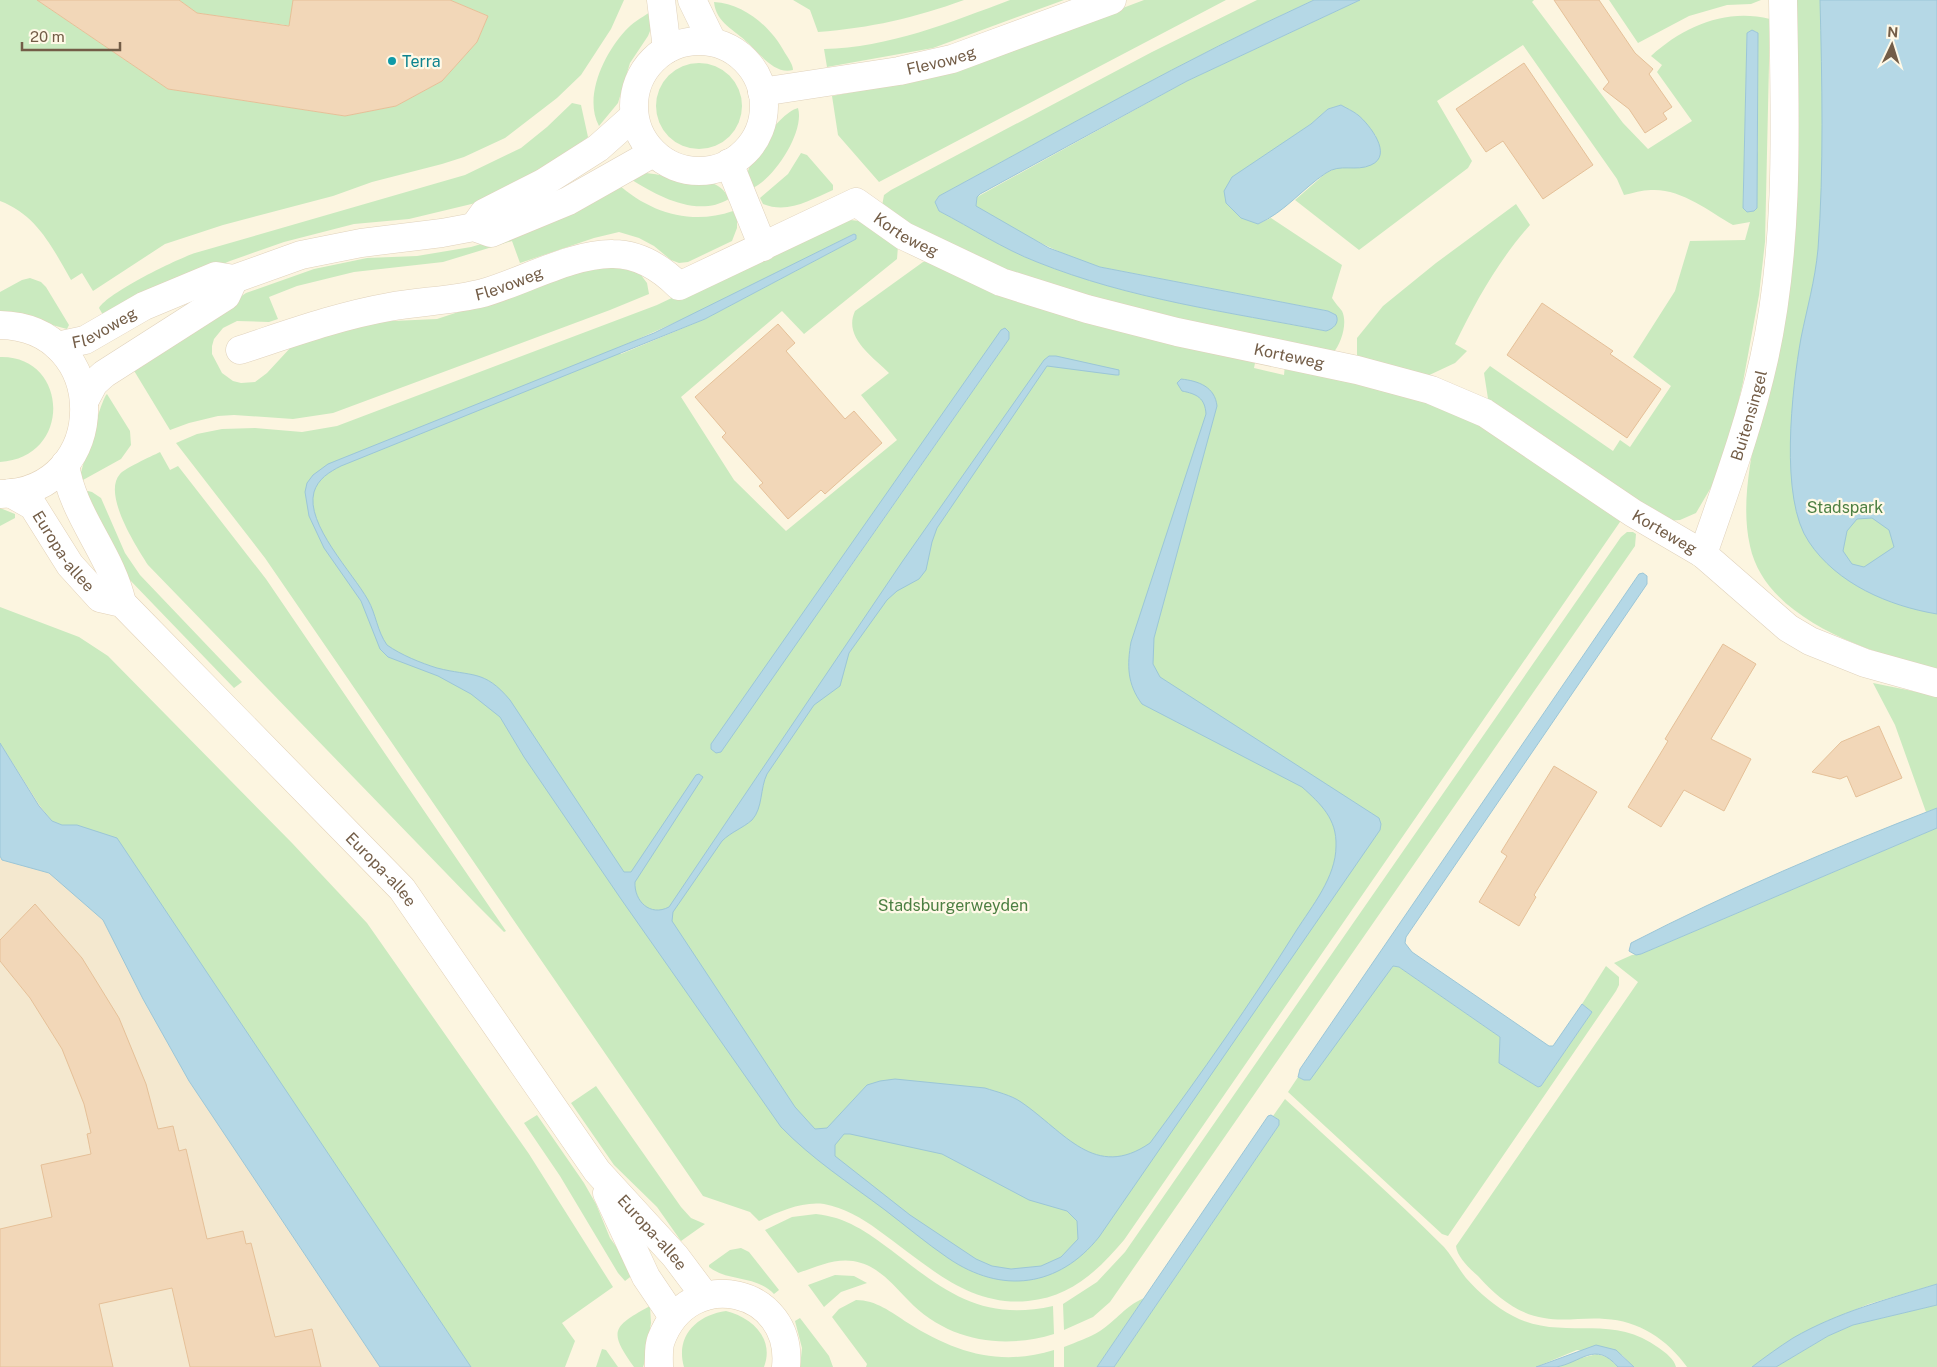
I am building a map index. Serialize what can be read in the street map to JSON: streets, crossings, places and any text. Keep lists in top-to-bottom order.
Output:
{
  "streets": {
    "street": [
      "Flevoweg",
      "Korteweg",
      "Buitensingel",
      "Europa-allee"
    ]
  },
  "crossings": [
    ["Flevoweg", "Korteweg"],
    ["Korteweg", "Buitensingel"]
  ],
  "parks": ["Stadspark", "Stadsburgerweyden"],
  "places": ["Terra"],
  "scale_bar": "20 m",
  "north": "top"
}
